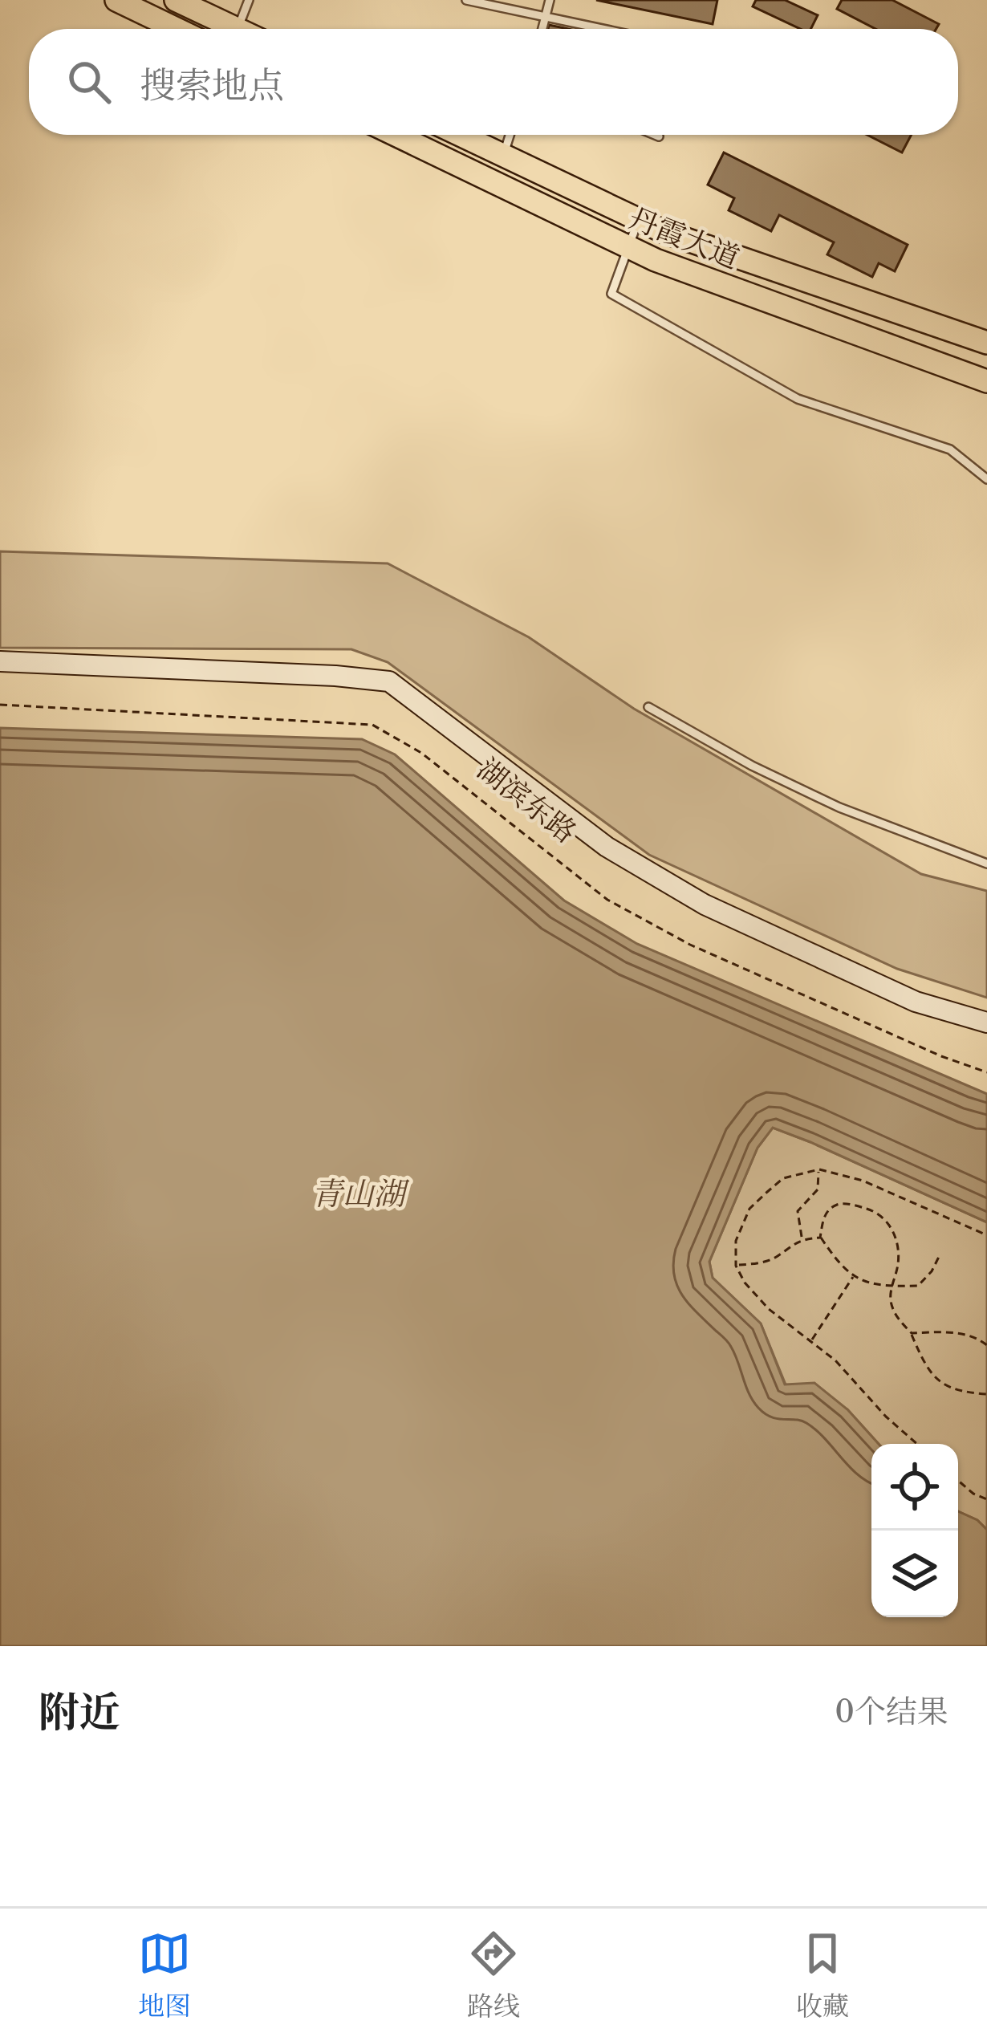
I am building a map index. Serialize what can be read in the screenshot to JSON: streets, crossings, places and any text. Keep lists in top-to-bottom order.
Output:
{
  "streets": {
    "main road": ["丹霞大道"],
    "street": ["湖滨东路"]
  },
  "water": ["青山湖"],
  "page": {
    "search": "搜索地点",
    "heading": ["附近", "0个结果"],
    "nav": ["地图", "路线", "收藏"]
  }
}
